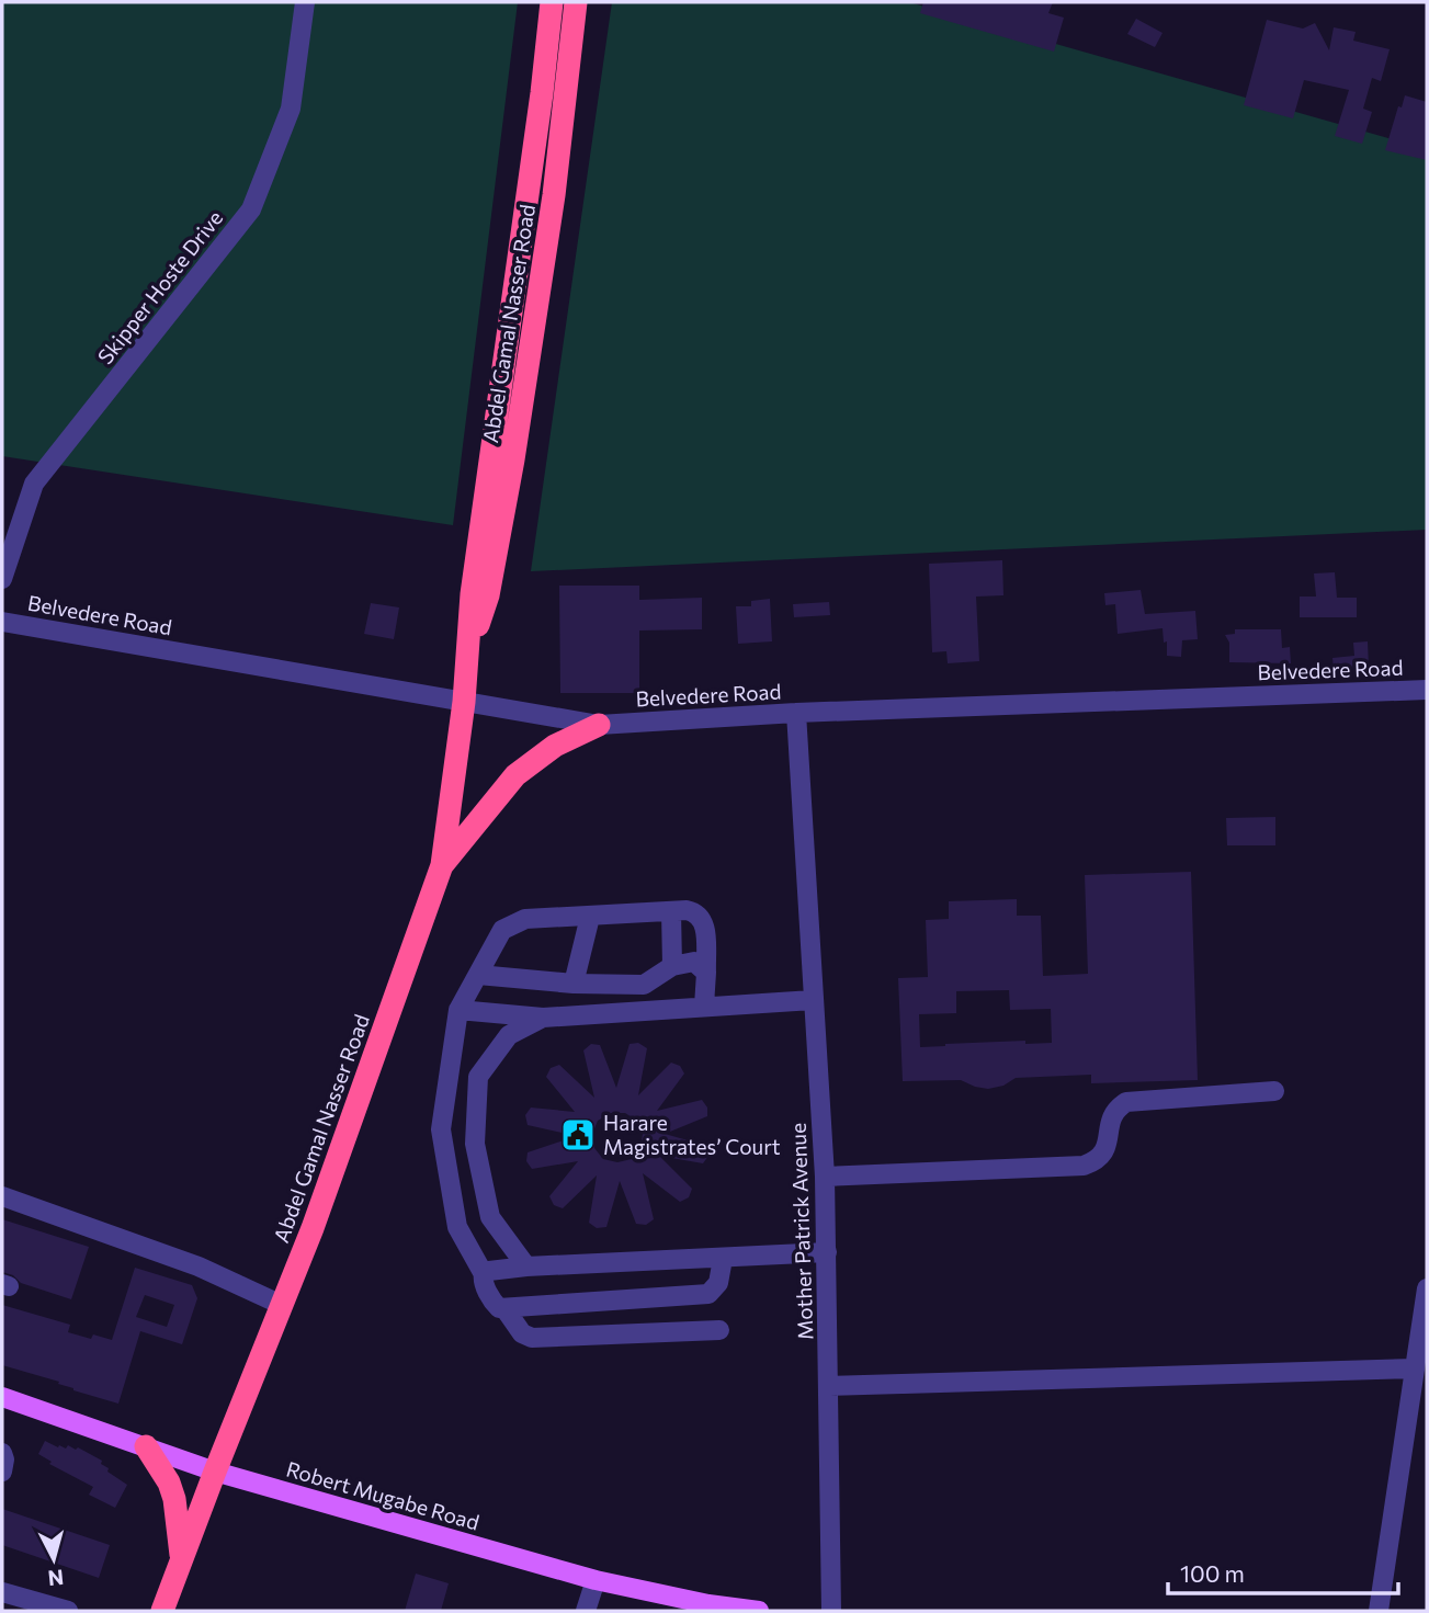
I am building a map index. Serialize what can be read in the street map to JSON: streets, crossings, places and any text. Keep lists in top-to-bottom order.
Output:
{
  "streets": {
    "highway": ["Abdel Gamal Nasser Road"],
    "main road": ["Robert Mugabe Road"],
    "street": ["Skipper Hoste Drive", "Belvedere Road", "Mother Patrick Avenue"]
  },
  "crossings": [
    ["Abdel Gamal Nasser Road", "Belvedere Road"],
    ["Abdel Gamal Nasser Road", "Robert Mugabe Road"],
    ["Belvedere Road", "Mother Patrick Avenue"]
  ],
  "places": {
    "public building": ["Harare Magistrates’ Court"]
  },
  "scale_bar": "100 m",
  "north": "bottom"
}
